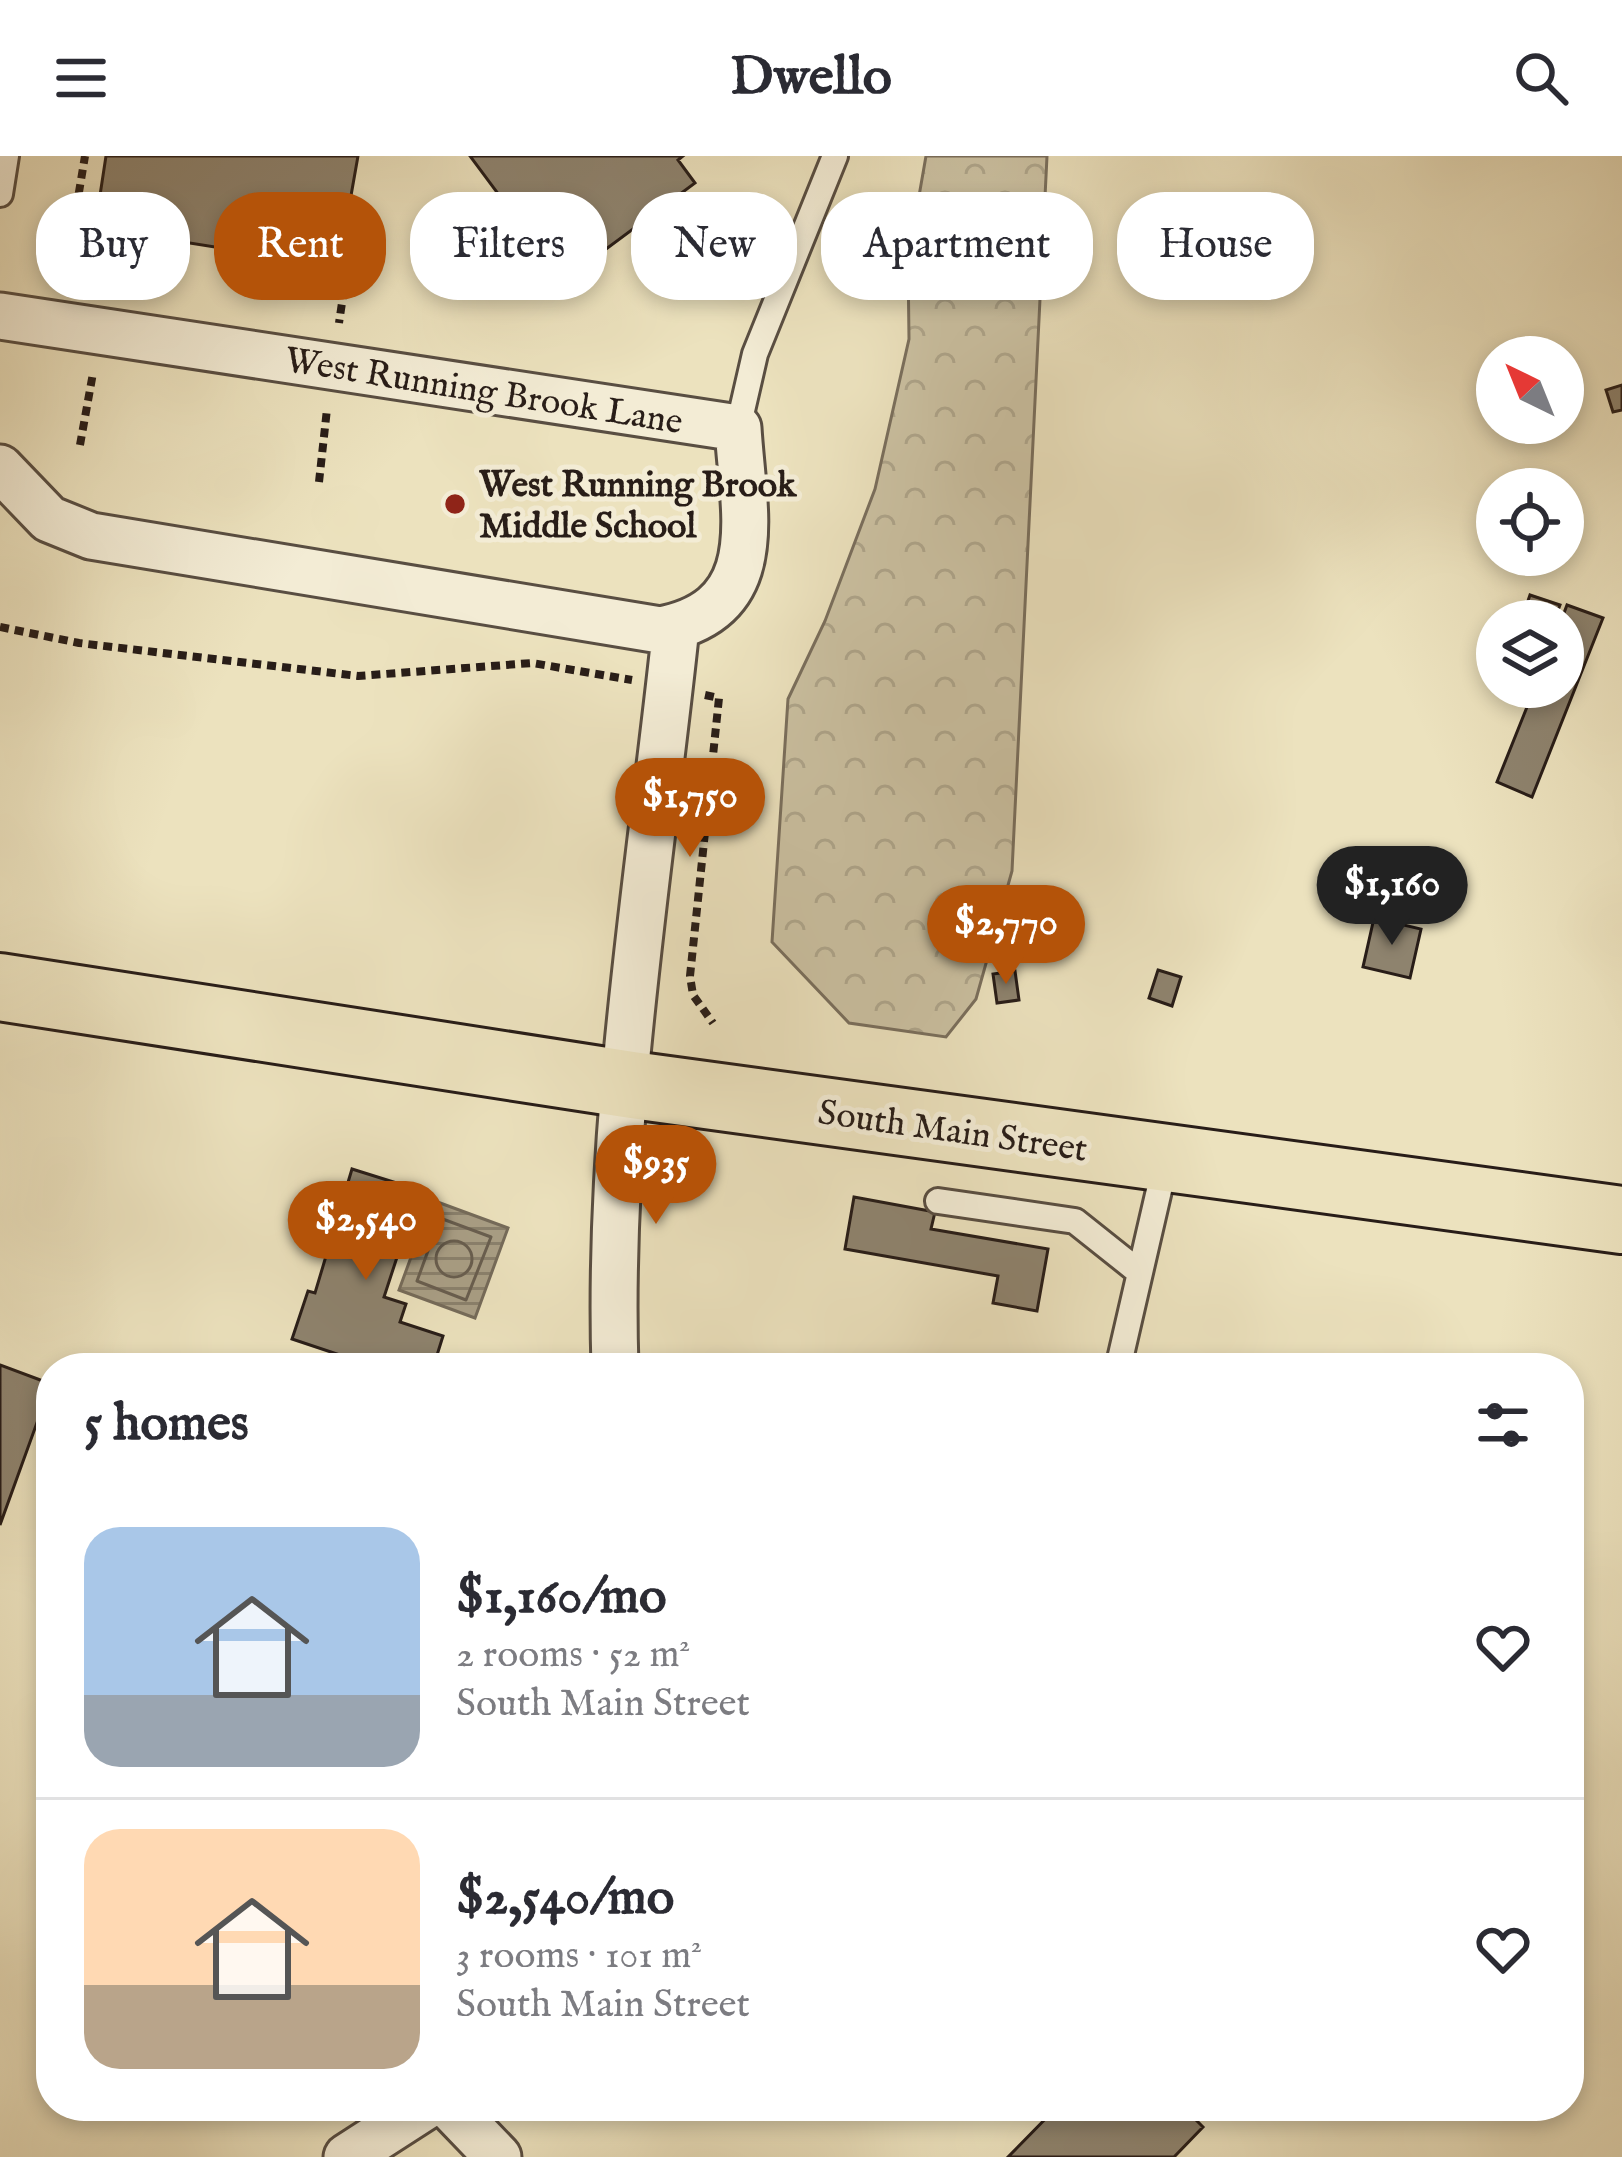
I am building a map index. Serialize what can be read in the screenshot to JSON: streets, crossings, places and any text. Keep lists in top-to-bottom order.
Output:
{
  "streets": {
    "main road": ["South Main Street"],
    "street": ["West Running Brook Lane"]
  },
  "places": ["West Running Brook Middle School"],
  "north": "top left",
  "page": {
    "header": "Dwello",
    "chip": [
      "Buy",
      "Rent",
      "Filters",
      "New",
      "Apartment",
      "House"
    ],
    "price": [
      "$1,750",
      "$1,160",
      "$2,770",
      "$935",
      "$2,540"
    ],
    "heading": "5 homes",
    "list": [
      {
        "name": "$1,160/mo",
        "note": "2 rooms · 52 m² · South Main Street"
      },
      {
        "name": "$2,540/mo",
        "note": "3 rooms · 101 m² · South Main Street"
      }
    ]
  }
}
